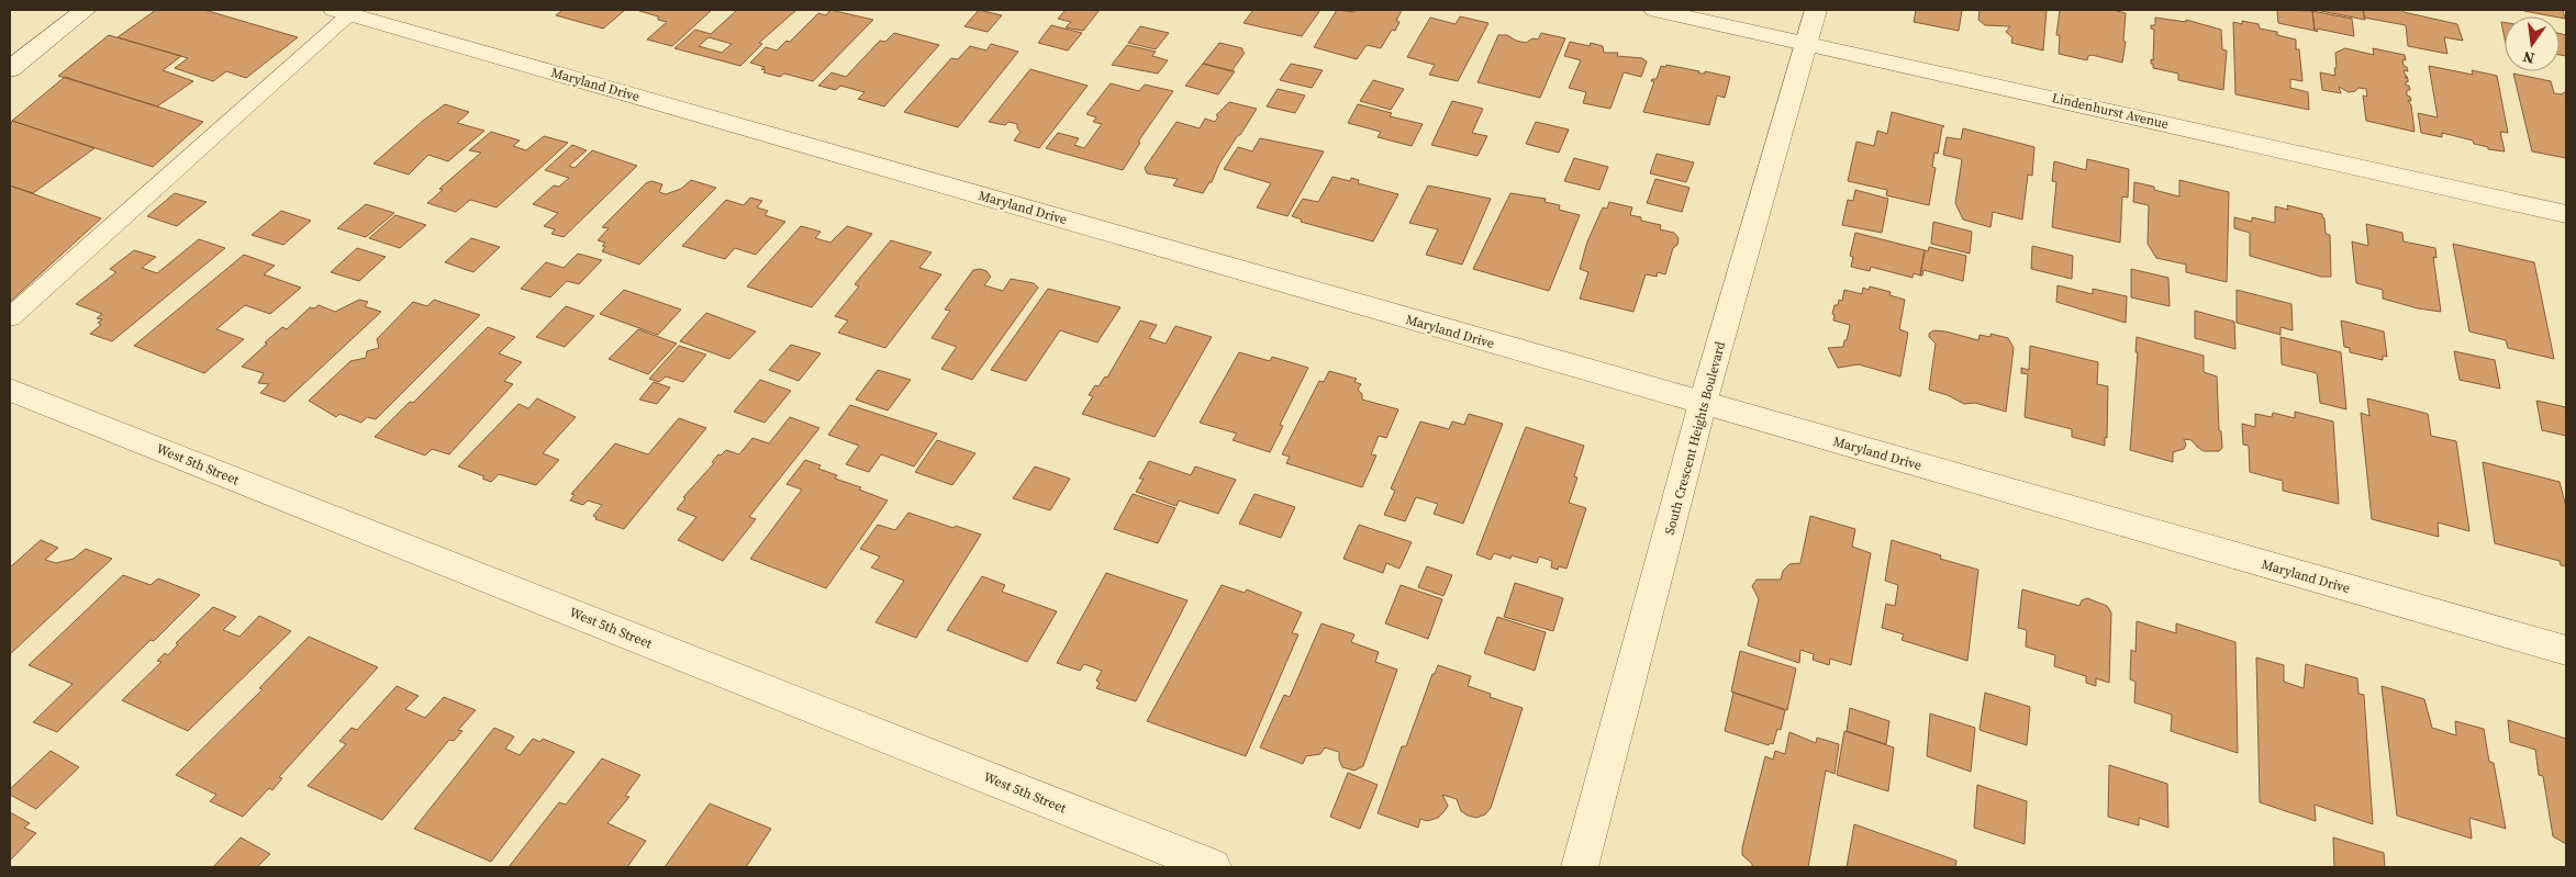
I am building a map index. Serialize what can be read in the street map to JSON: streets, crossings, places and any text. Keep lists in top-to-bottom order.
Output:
{
  "streets": {
    "street": [
      "Maryland Drive",
      "Lindenhurst Avenue",
      "South Crescent Heights Boulevard",
      "West 5th Street"
    ]
  },
  "crossings": [
    ["Maryland Drive", "South Crescent Heights Boulevard"],
    ["Lindenhurst Avenue", "South Crescent Heights Boulevard"]
  ],
  "north": "bottom"
}
